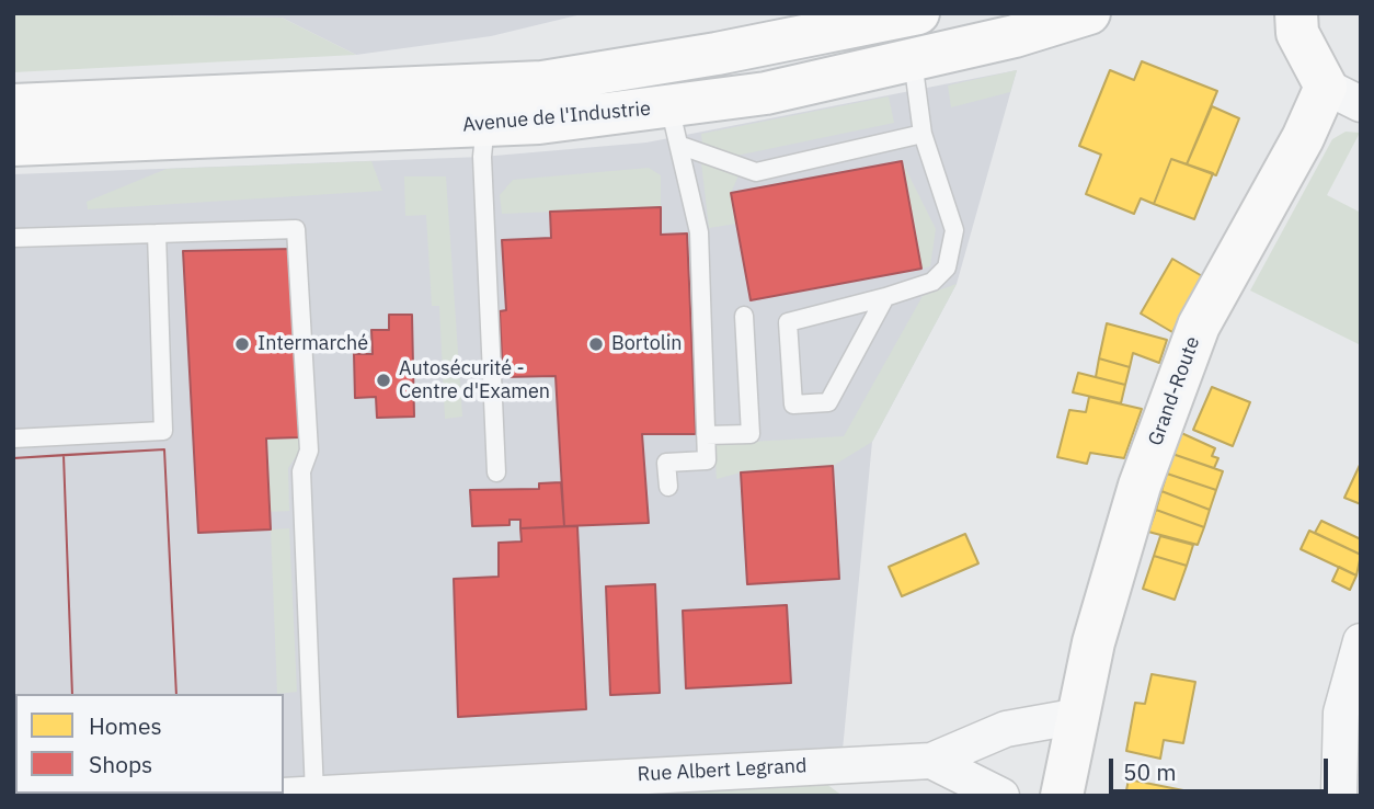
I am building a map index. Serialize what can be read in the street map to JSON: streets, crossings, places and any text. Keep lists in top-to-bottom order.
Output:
{
  "streets": {
    "main road": ["Avenue de l'Industrie", "Grand-Route"],
    "street": ["Rue Albert Legrand"]
  },
  "crossings": [
    ["Grand-Route", "Rue Albert Legrand"]
  ],
  "places": ["Intermarché", "Bortolin", "Autosécurité - Centre d'Examen"],
  "legend": ["Homes", "Shops"],
  "scale_bar": "50 m"
}
